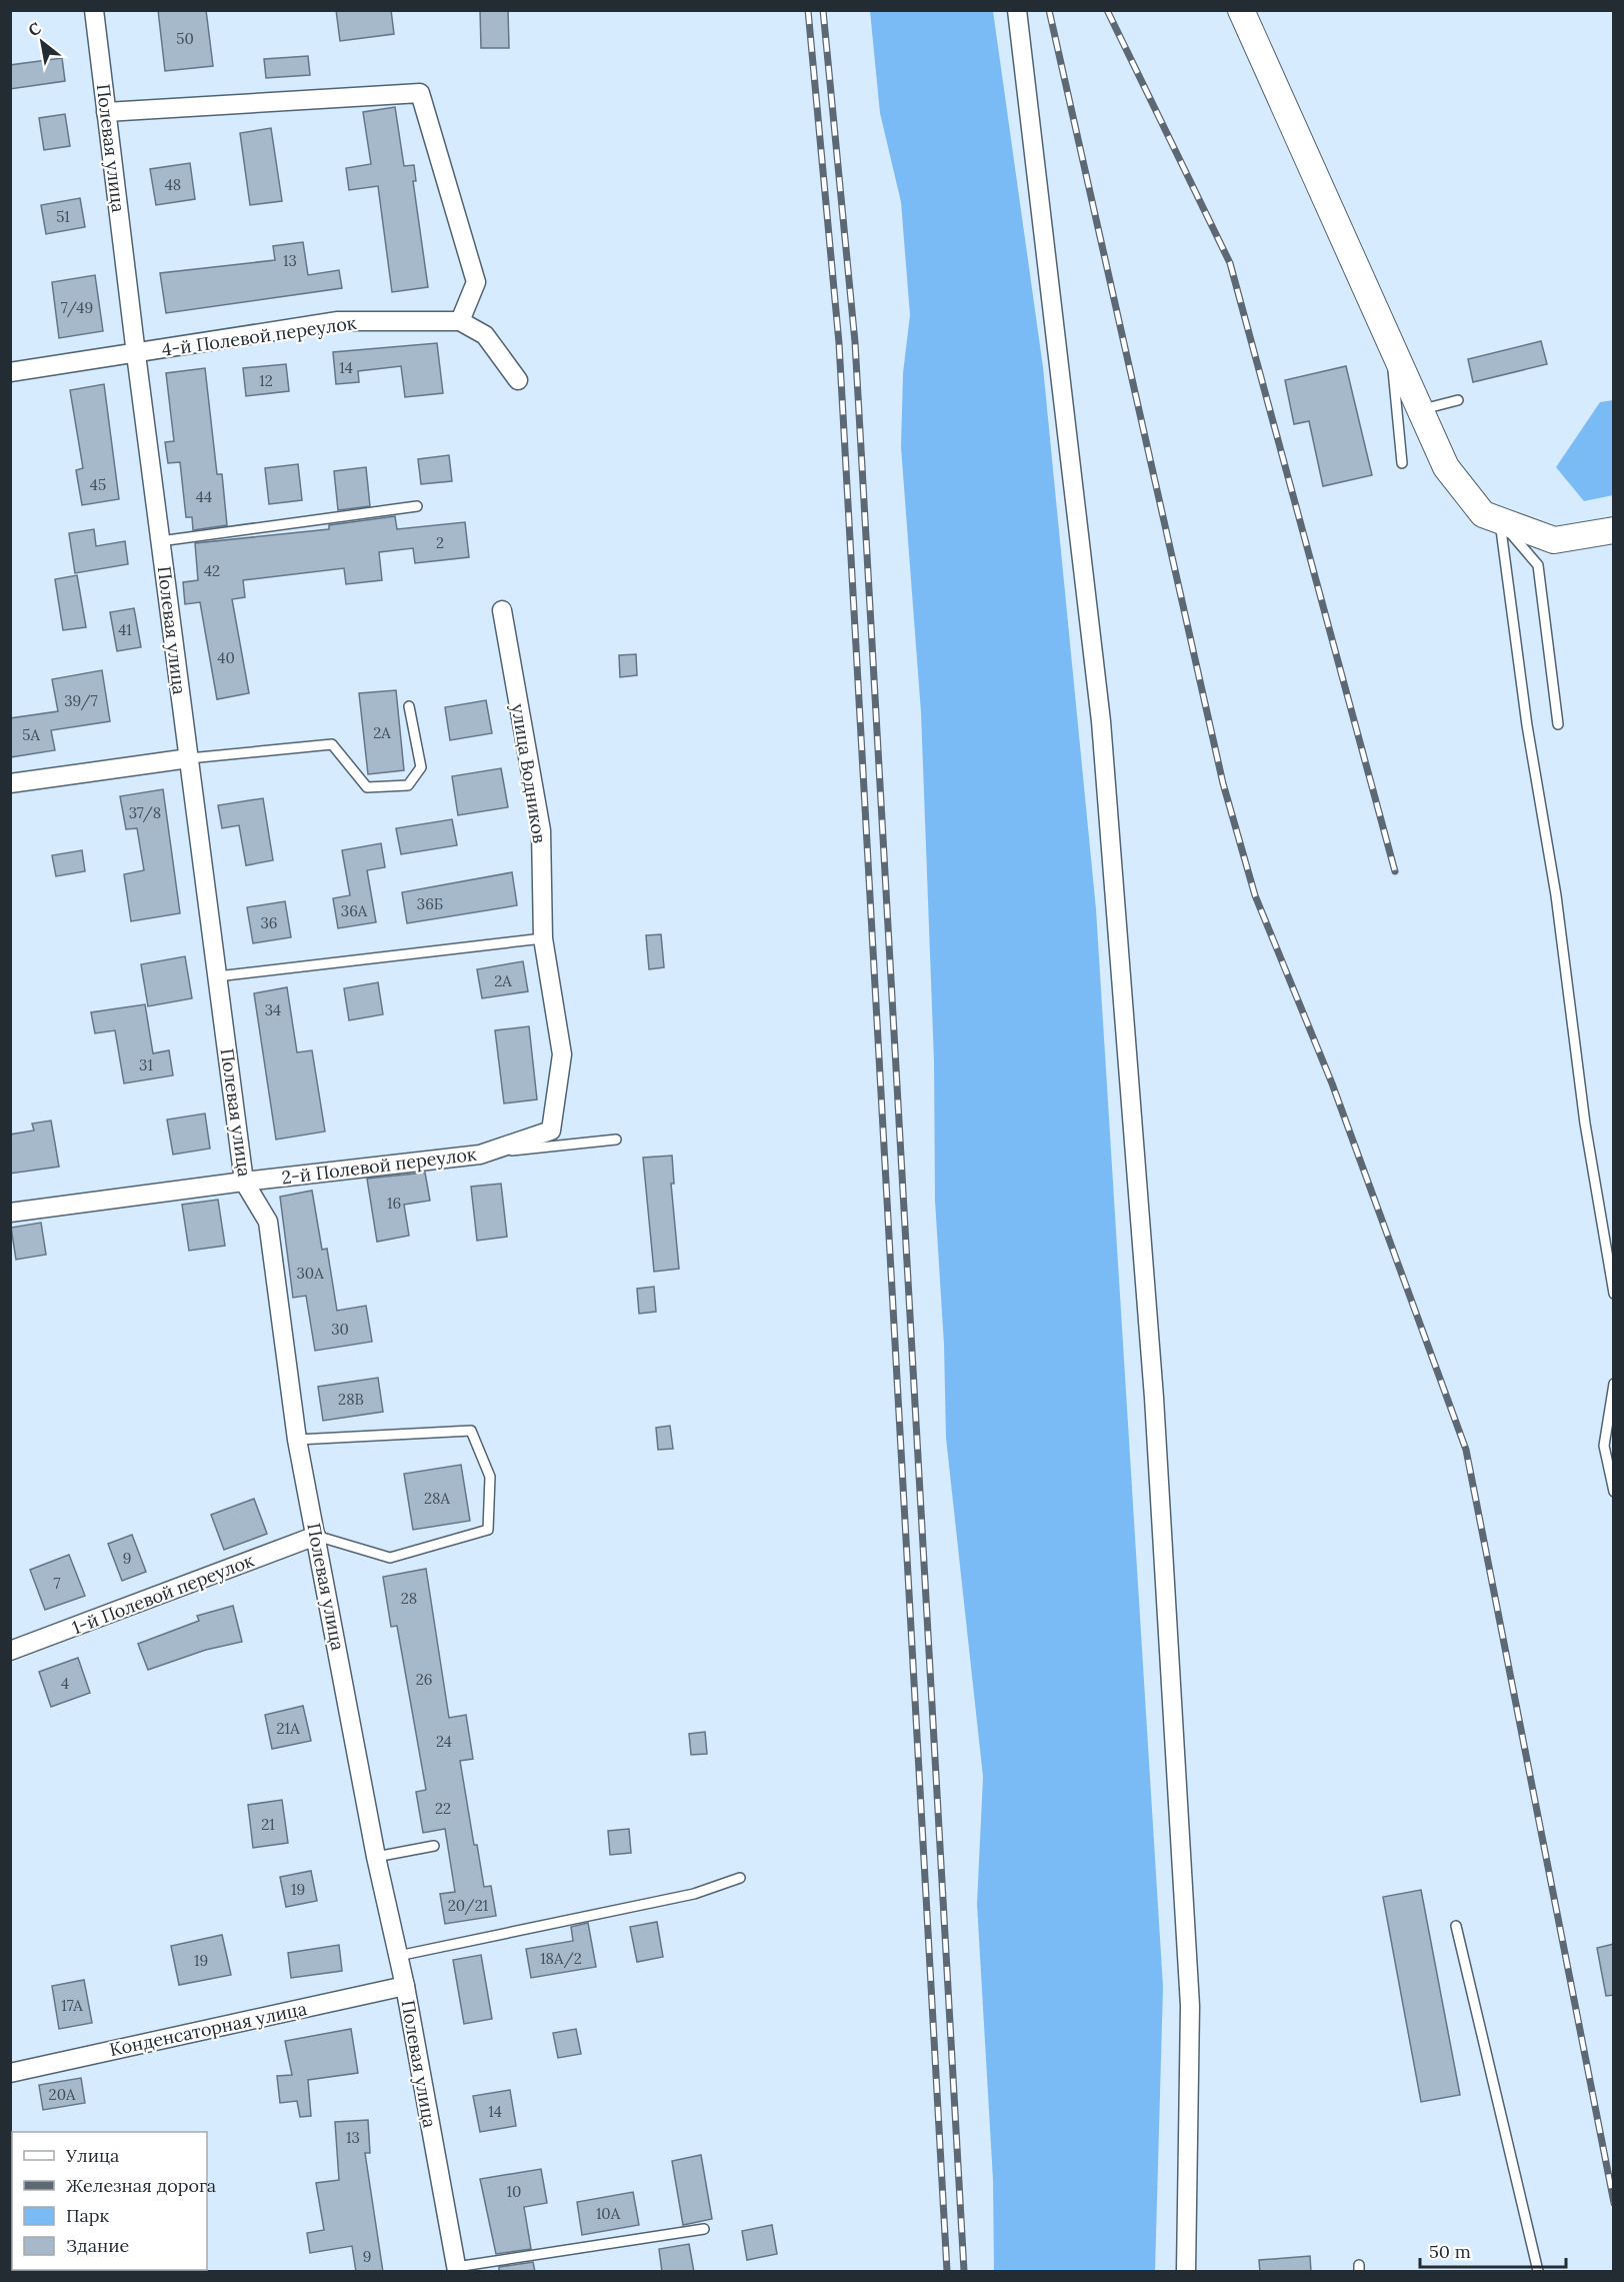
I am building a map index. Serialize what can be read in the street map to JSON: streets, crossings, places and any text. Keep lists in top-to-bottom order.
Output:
{
  "streets": {
    "street": [
      "Полевая улица",
      "4-й Полевой переулок",
      "улица Водников",
      "2-й Полевой переулок",
      "1-й Полевой переулок",
      "Конденсаторная улица"
    ]
  },
  "crossings": [
    ["Полевая улица", "4-й Полевой переулок"],
    ["Полевая улица", "2-й Полевой переулок"],
    ["Полевая улица", "1-й Полевой переулок"],
    ["Полевая улица", "Конденсаторная улица"],
    ["улица Водников", "2-й Полевой переулок"]
  ],
  "house_numbers": [
    "50",
    "48",
    "51",
    "13",
    "7/49",
    "14",
    "12",
    "45",
    "44",
    "2",
    "42",
    "41",
    "40",
    "39/7",
    "2А",
    "5А",
    "37/8",
    "36Б",
    "36А",
    "36",
    "2А",
    "34",
    "31",
    "16",
    "30А",
    "30",
    "28В",
    "28А",
    "9",
    "7",
    "28",
    "26",
    "4",
    "21А",
    "24",
    "22",
    "21",
    "19",
    "20/21",
    "18А/2",
    "19",
    "17А",
    "20А",
    "14",
    "13",
    "10",
    "10А",
    "9"
  ],
  "legend": [
    "Улица",
    "Железная дорога",
    "Парк",
    "Здание"
  ],
  "scale_bar": "50 m",
  "north": "top left"
}
